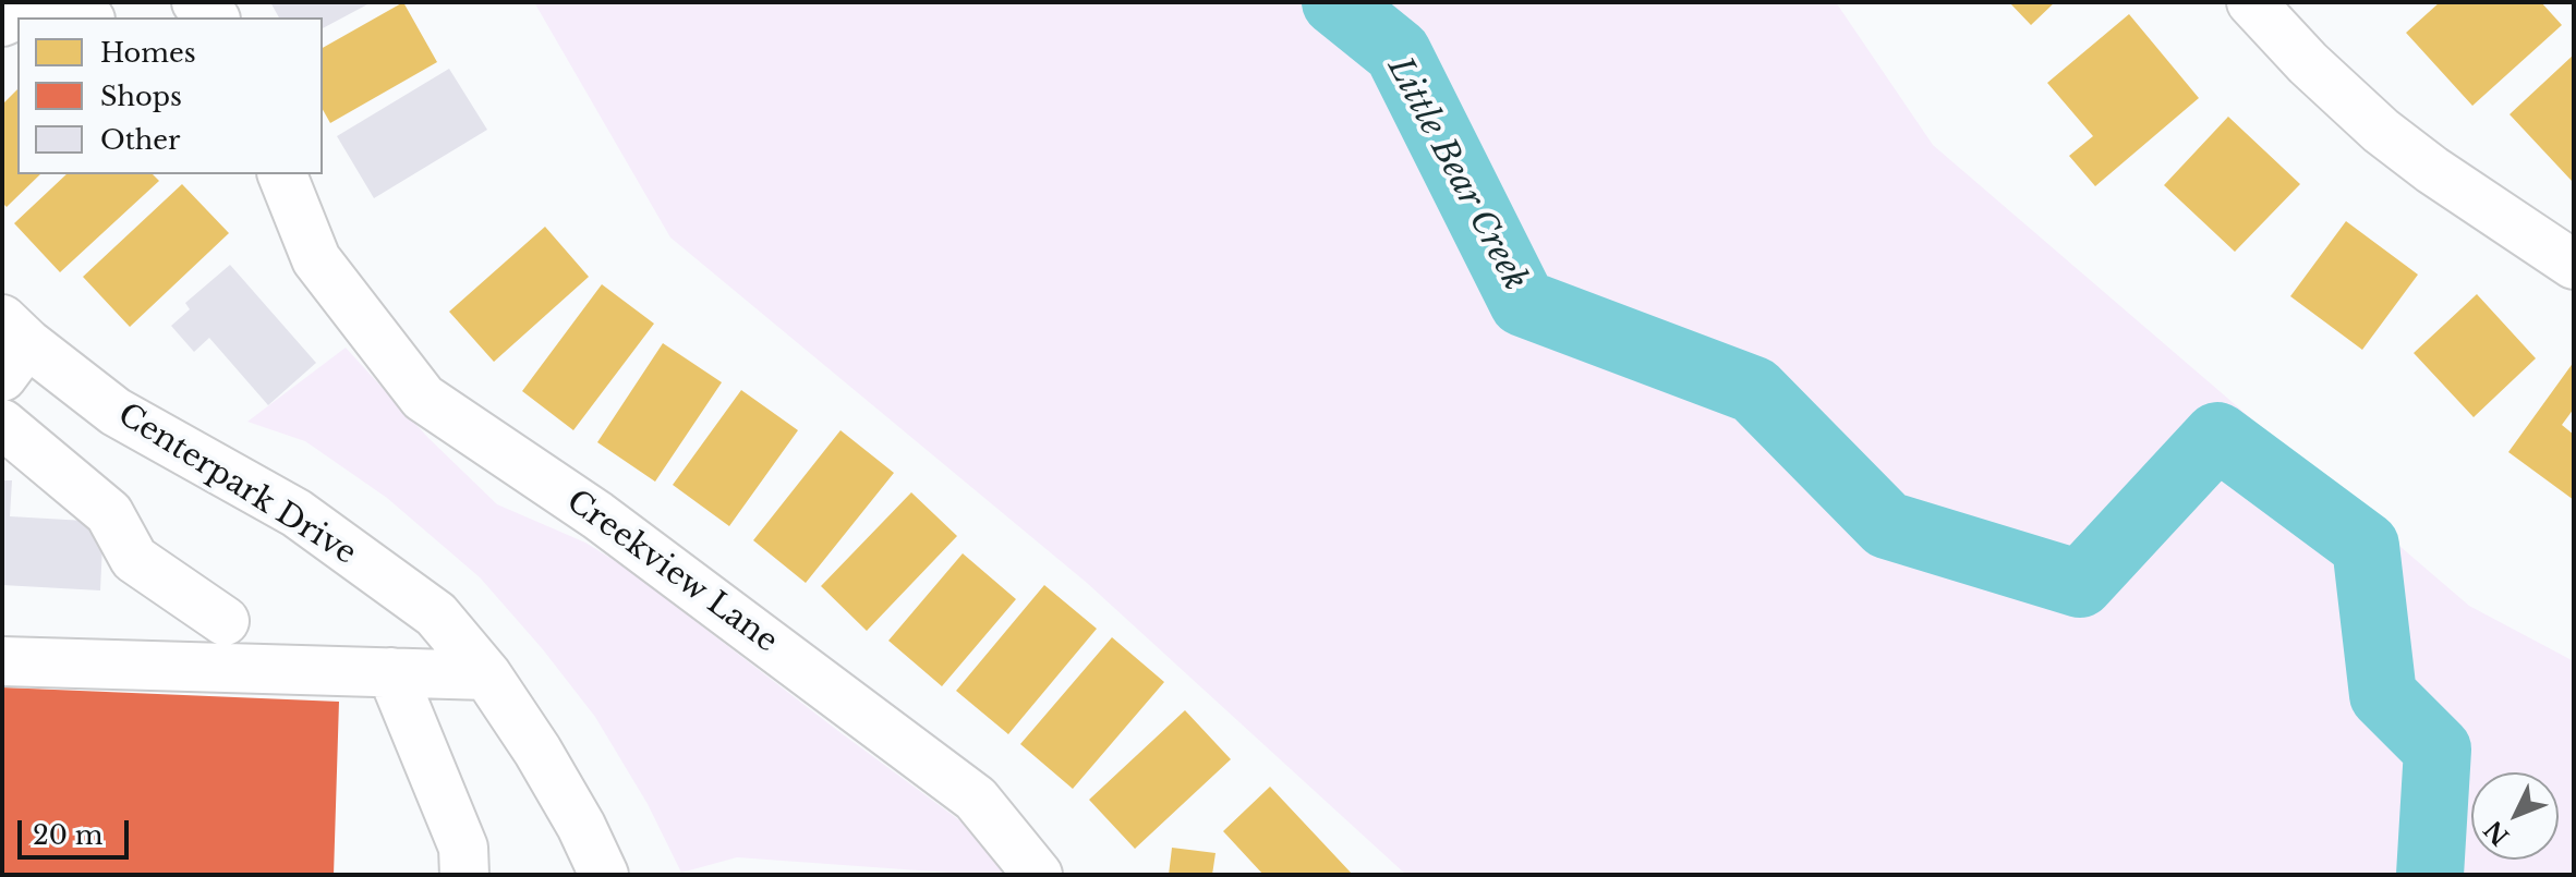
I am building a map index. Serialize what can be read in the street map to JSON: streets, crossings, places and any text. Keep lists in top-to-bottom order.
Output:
{
  "streets": {
    "street": ["Centerpark Drive", "Creekview Lane"]
  },
  "water": ["Little Bear Creek"],
  "legend": ["Homes", "Shops", "Other"],
  "scale_bar": "20 m",
  "north": "bottom left"
}
